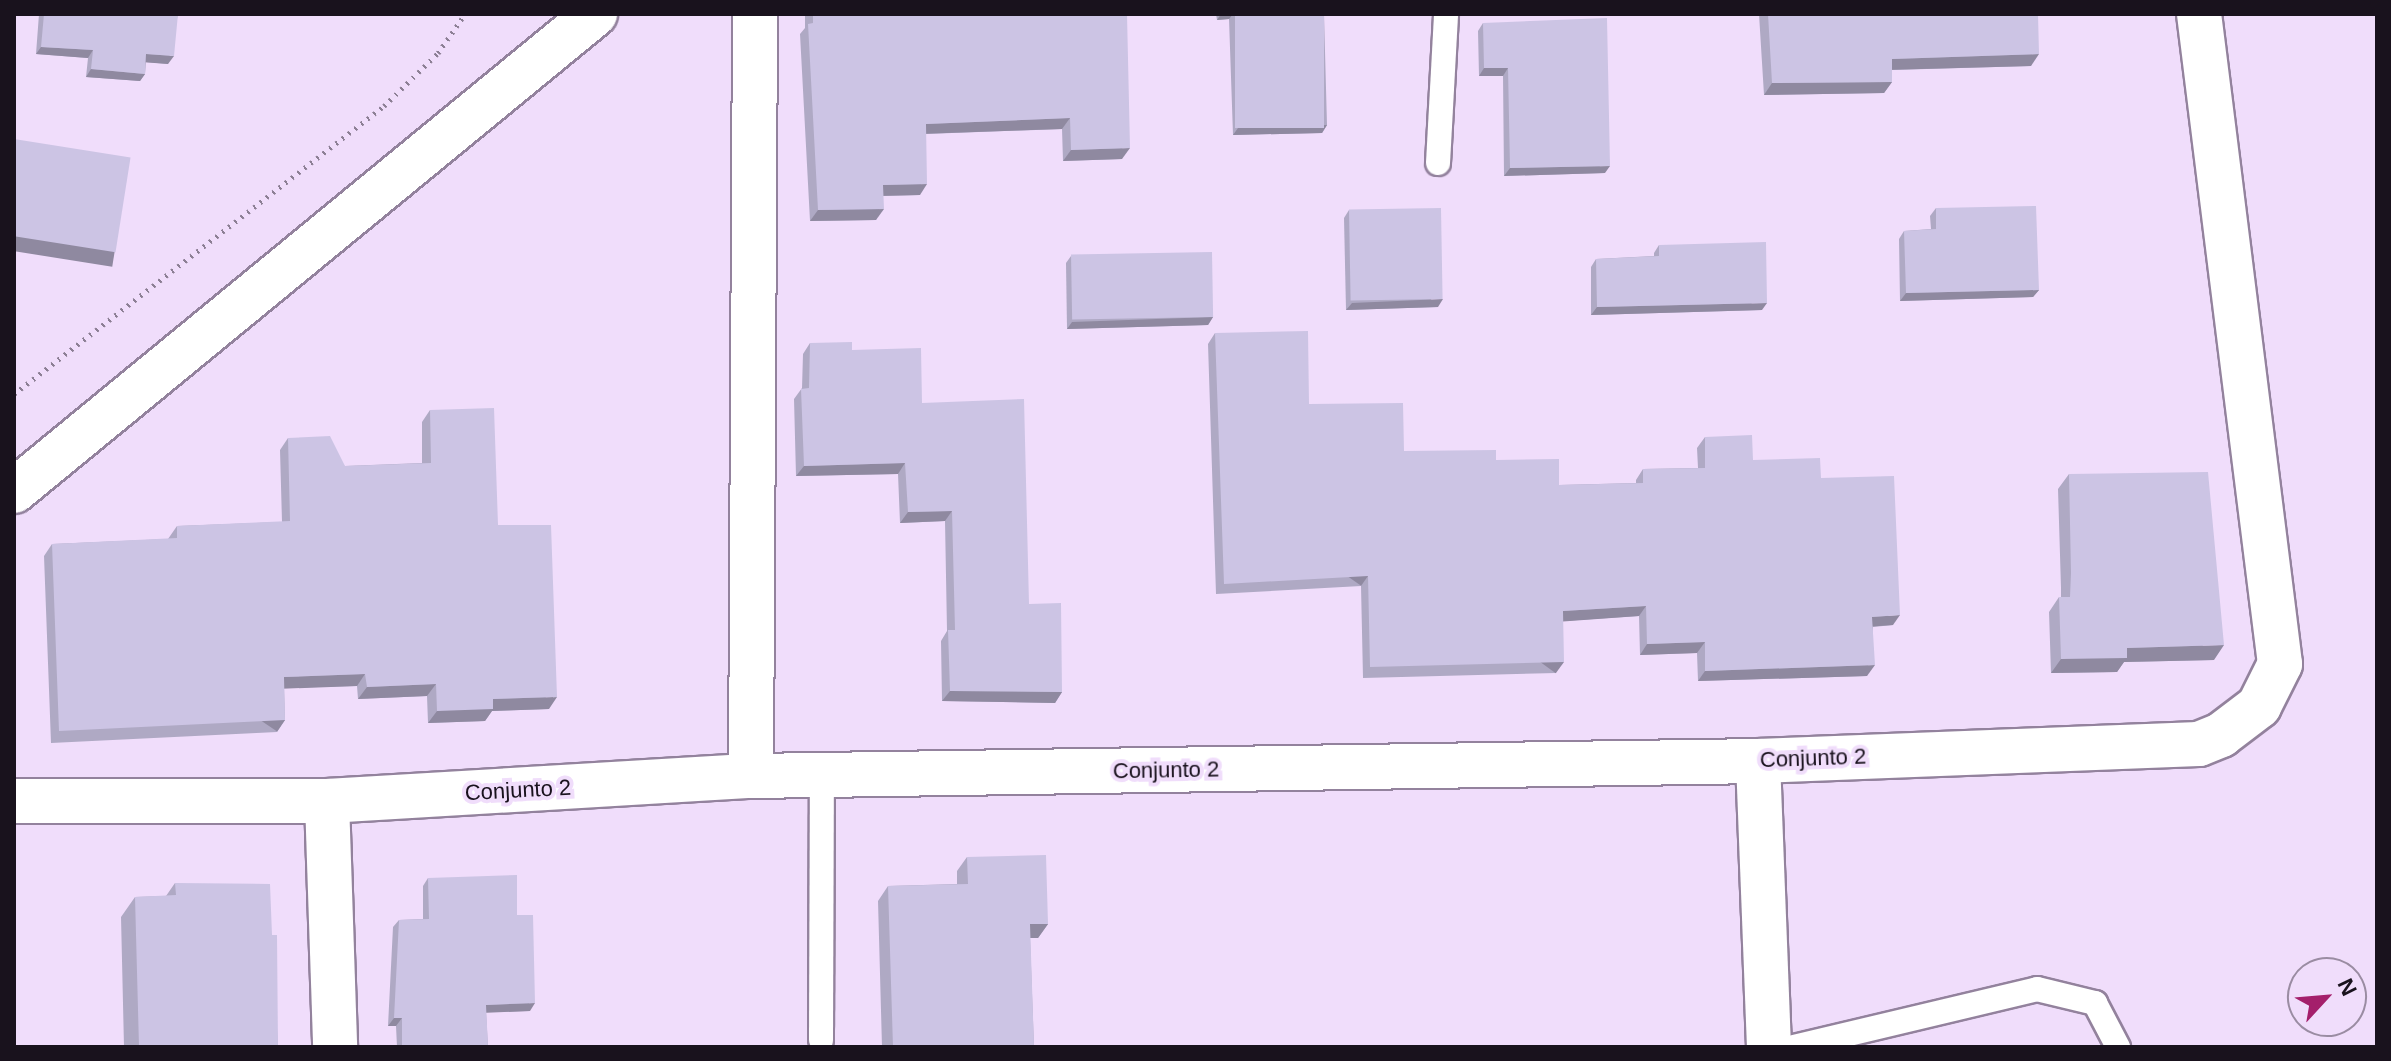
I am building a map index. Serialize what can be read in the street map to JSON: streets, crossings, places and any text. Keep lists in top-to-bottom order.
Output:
{
  "streets": {
    "street": ["Conjunto 2"]
  },
  "north": "top right"
}
